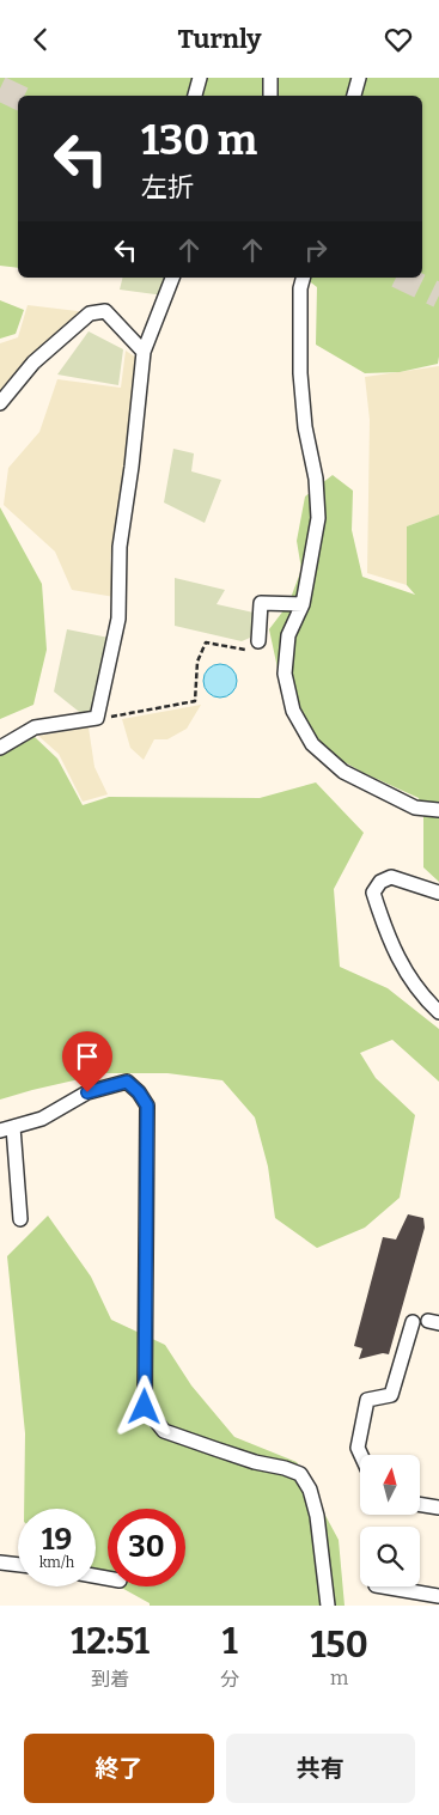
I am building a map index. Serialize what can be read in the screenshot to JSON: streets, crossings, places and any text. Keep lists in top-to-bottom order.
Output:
{
  "north": "top",
  "page": {
    "header": "Turnly",
    "turn": ["130 m", "左折"],
    "speed": "19 km/h",
    "limit": "30",
    "eta": [
      "12:51",
      "到着",
      "1",
      "分",
      "150",
      "m"
    ],
    "buttons": ["終了", "共有"]
  }
}
